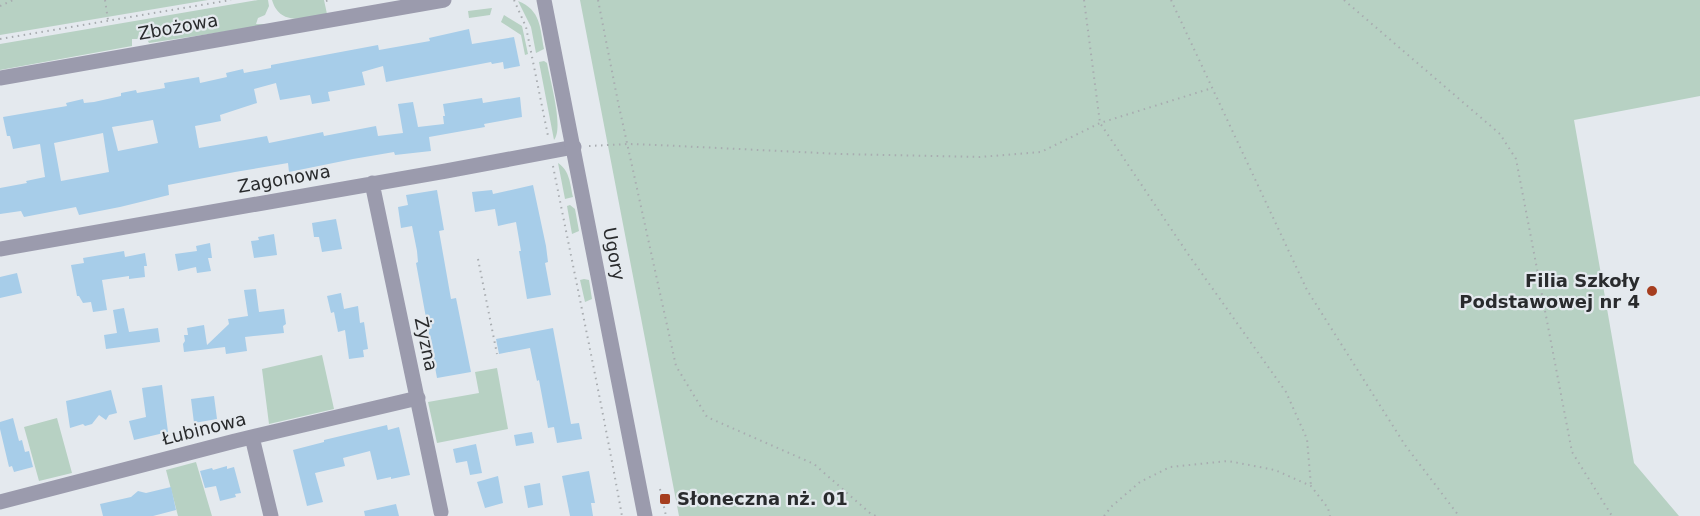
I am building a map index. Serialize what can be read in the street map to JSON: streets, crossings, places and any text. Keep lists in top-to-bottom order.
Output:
{
  "streets": {
    "street": [
      "Zbożowa",
      "Zagonowa",
      "Ugory",
      "Żyzna",
      "Łubinowa"
    ]
  },
  "crossings": [
    ["Zagonowa", "Ugory"],
    ["Zagonowa", "Żyzna"],
    ["Żyzna", "Łubinowa"]
  ],
  "places": {
    "other": ["Filia Szkoły Podstawowej nr 4"],
    "transit": ["Słoneczna nż. 01"]
  }
}
